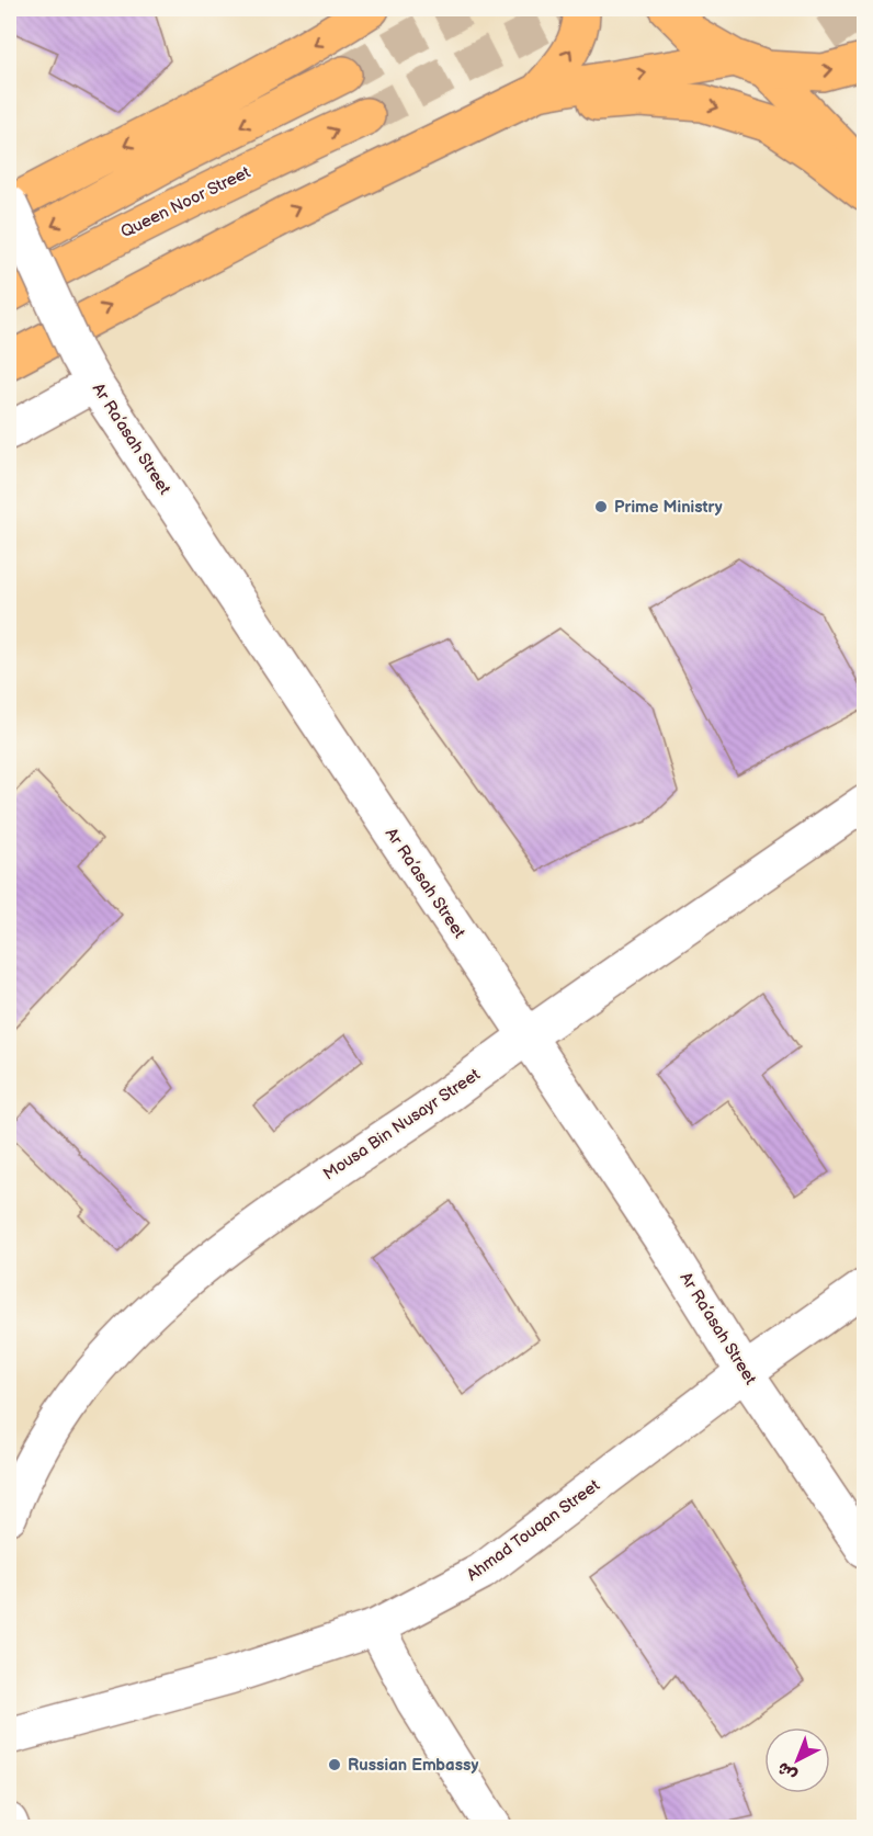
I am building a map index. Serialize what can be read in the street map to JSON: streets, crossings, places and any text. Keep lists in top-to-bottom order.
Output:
{
  "streets": {
    "main road": ["Queen Noor Street"],
    "street": ["Ar Ra’asah Street", "Mousa Bin Nusayr Street", "Ahmad Touqan Street"]
  },
  "crossings": [
    ["Ar Ra’asah Street", "Mousa Bin Nusayr Street"],
    ["Ar Ra’asah Street", "Ahmad Touqan Street"]
  ],
  "places": ["Prime Ministry", "Russian Embassy"],
  "north": "bottom left"
}
